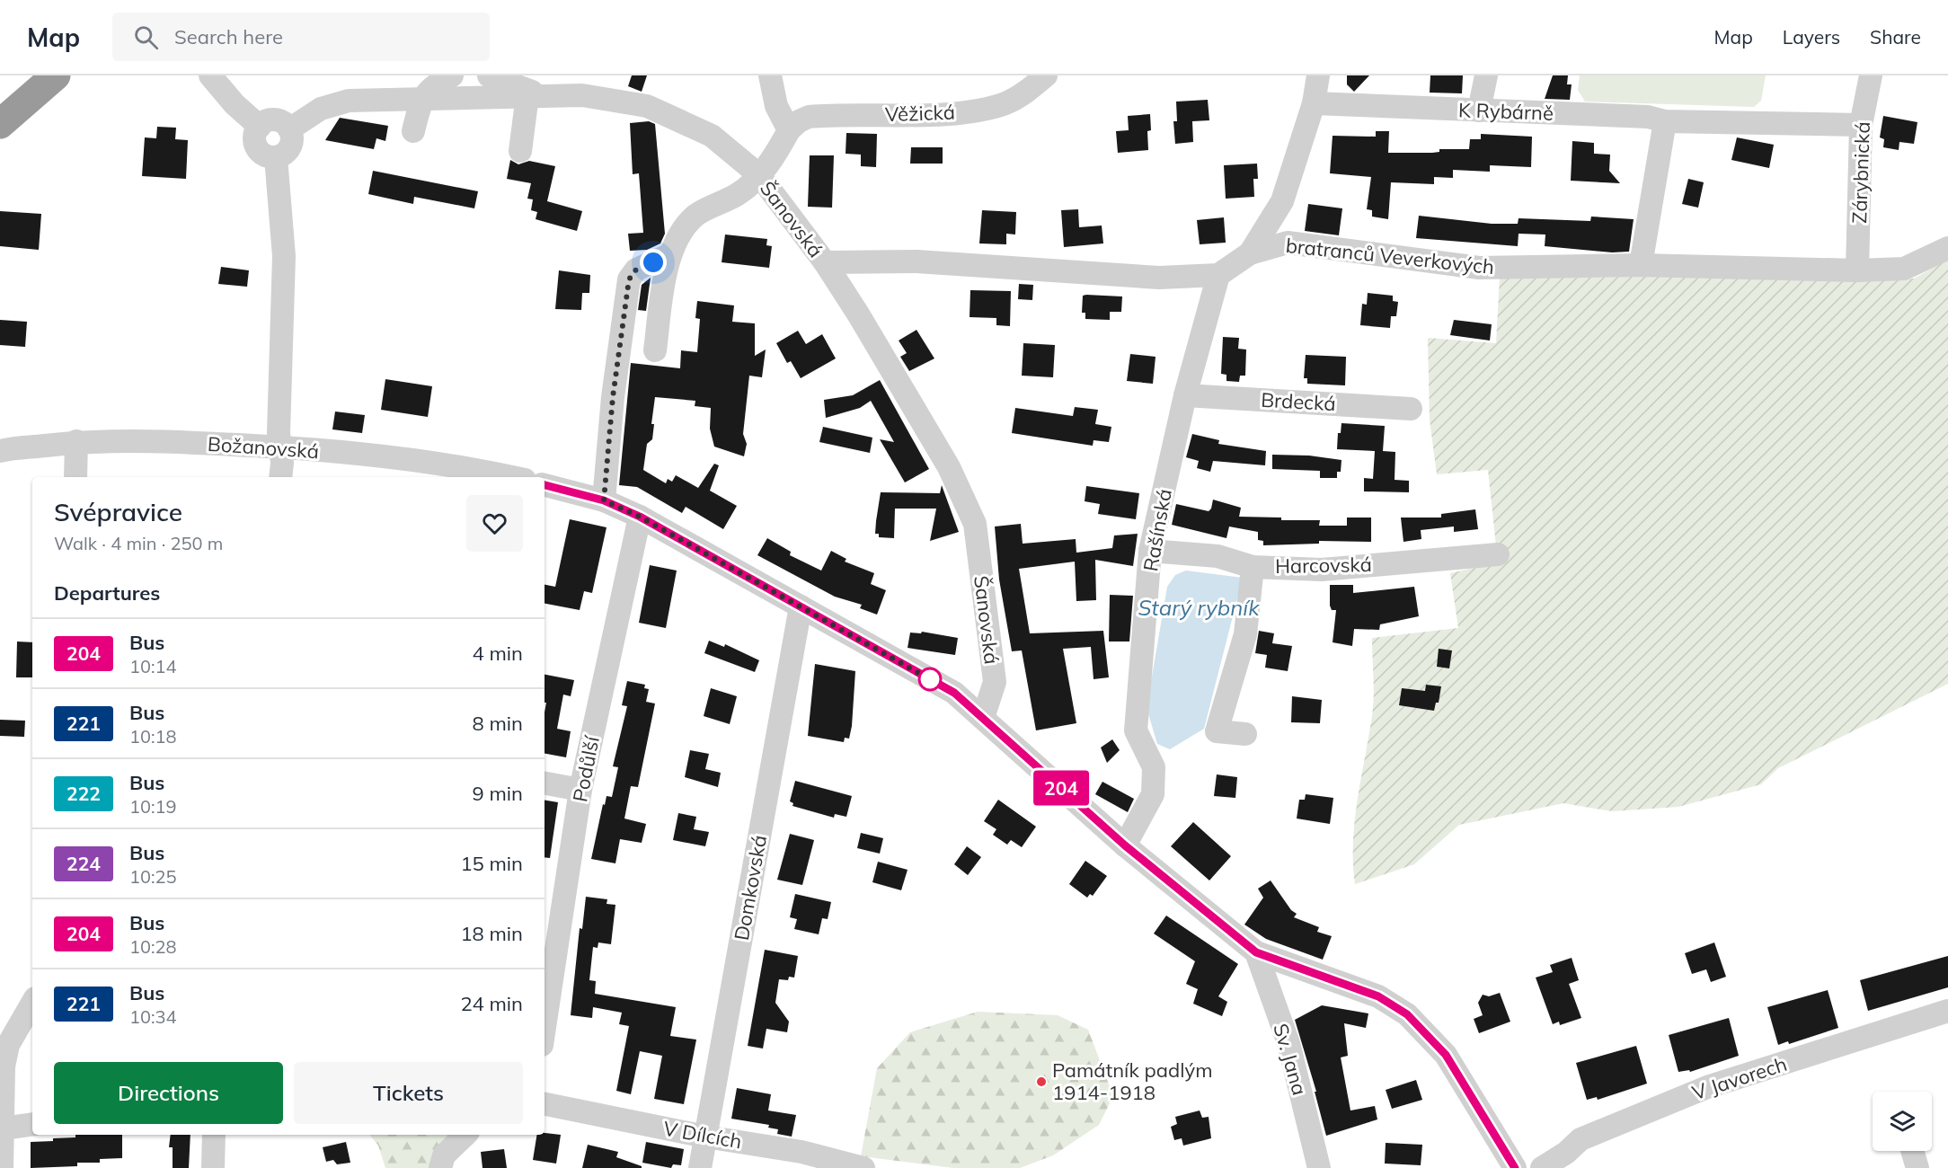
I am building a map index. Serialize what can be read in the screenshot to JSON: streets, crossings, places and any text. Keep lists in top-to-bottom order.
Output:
{
  "streets": {
    "street": [
      "K Rybárně",
      "Věžická",
      "Zárybnická",
      "Šanovská",
      "bratranců Veverkových",
      "Brdecká",
      "Božanovská",
      "Rašínská",
      "Harcovská",
      "Podůlší",
      "Domkovská",
      "Sv. Jana",
      "V Javorech",
      "V Dílcích"
    ]
  },
  "crossings": [
    ["K Rybárně", "Zárybnická"],
    ["Zárybnická", "bratranců Veverkových"],
    ["bratranců Veverkových", "Rašínská"],
    ["Brdecká", "Rašínská"],
    ["Rašínská", "Harcovská"],
    ["Domkovská", "V Dílcích"]
  ],
  "water": ["Starý rybník"],
  "places": ["Památník padlým 1914-1918"],
  "lines": ["bus line 204"],
  "page": {
    "header": "Map",
    "search": "Search here",
    "nav": ["Map", "Layers", "Share"],
    "on_map": "204",
    "heading": [
      ["Svépravice", "Walk · 4 min · 250 m"],
      "Departures"
    ],
    "list": [
      {
        "mark": "204",
        "name": "Bus",
        "note": "10:14",
        "value": "4 min"
      },
      {
        "mark": "221",
        "name": "Bus",
        "note": "10:18",
        "value": "8 min"
      },
      {
        "mark": "222",
        "name": "Bus",
        "note": "10:19",
        "value": "9 min"
      },
      {
        "mark": "224",
        "name": "Bus",
        "note": "10:25",
        "value": "15 min"
      },
      {
        "mark": "204",
        "name": "Bus",
        "note": "10:28",
        "value": "18 min"
      },
      {
        "mark": "221",
        "name": "Bus",
        "note": "10:34",
        "value": "24 min"
      }
    ],
    "buttons": ["Directions", "Tickets"]
  }
}
